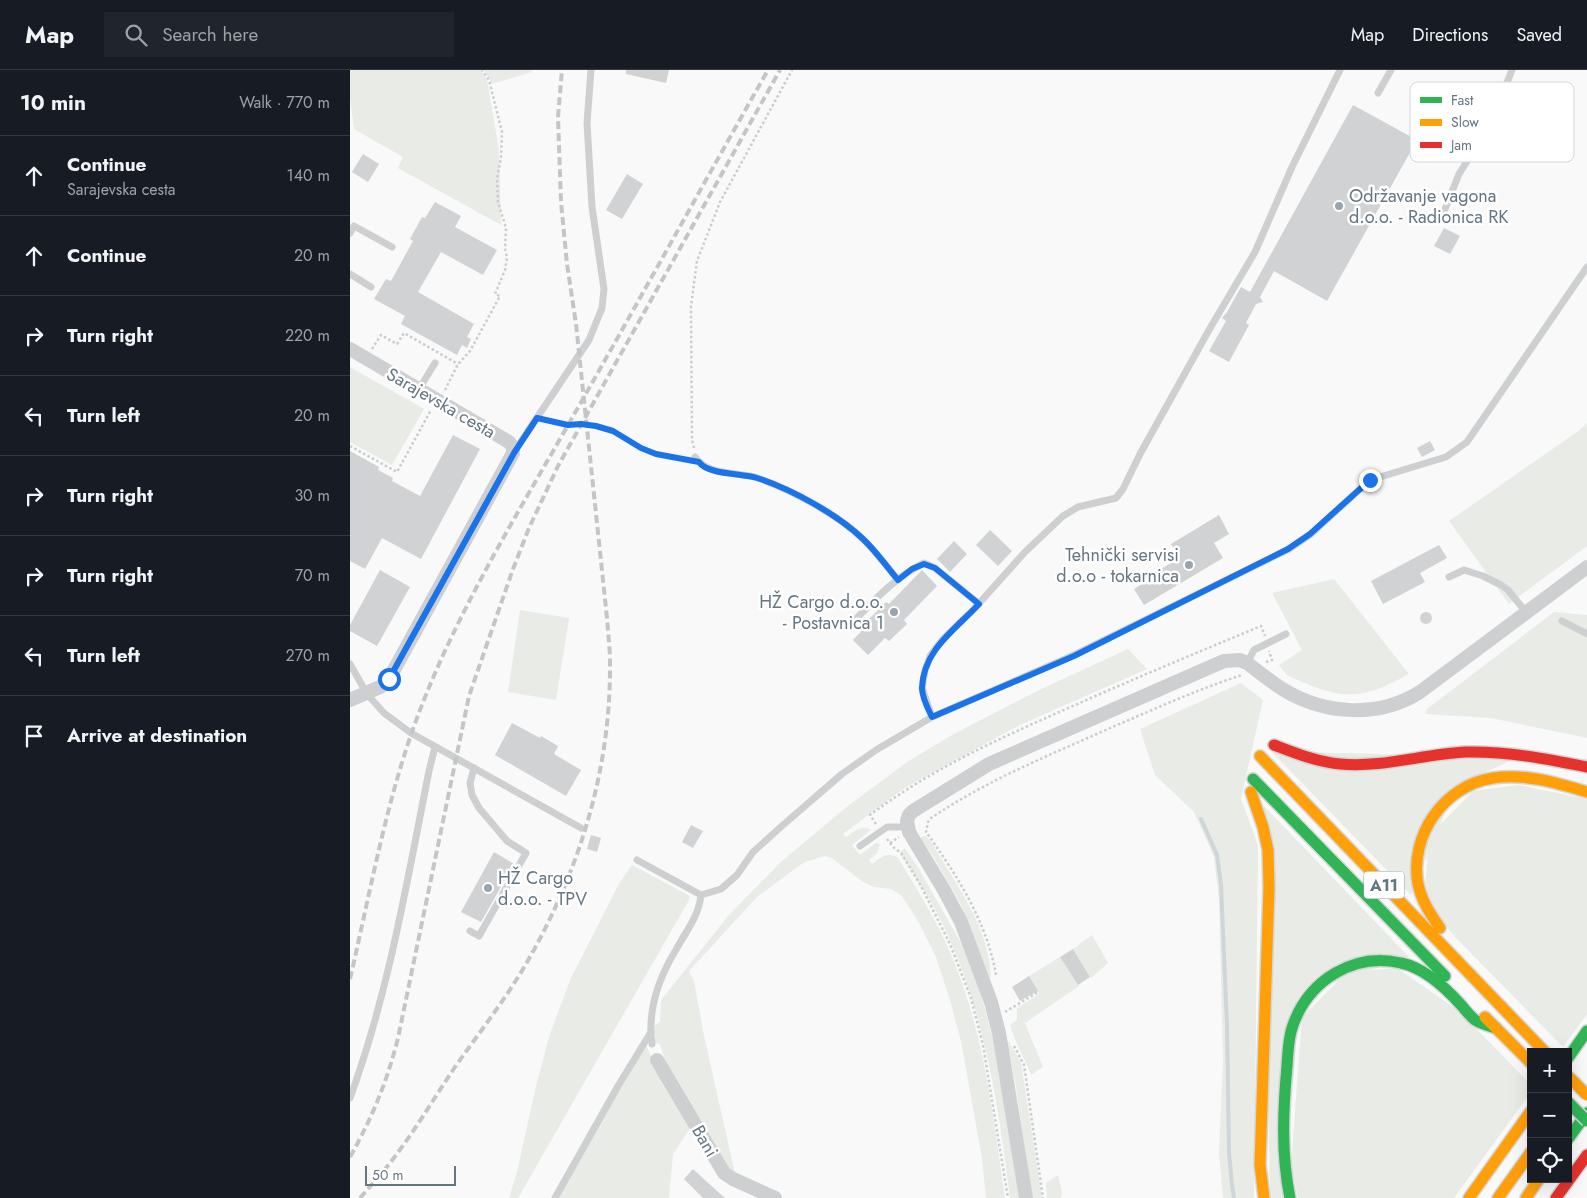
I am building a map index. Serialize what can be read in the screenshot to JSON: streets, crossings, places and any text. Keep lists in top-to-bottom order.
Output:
{
  "streets": {
    "highway": ["A11"],
    "street": ["Sarajevska cesta", "Bani"]
  },
  "places": [
    "Održavanje vagona d.o.o. - Radionica RK",
    "Tehnički servisi d.o.o - tokarnica",
    "HŽ Cargo d.o.o. - Postavnica 1",
    "HŽ Cargo d.o.o. - TPV"
  ],
  "legend": ["Fast", "Slow", "Jam"],
  "scale_bar": "50 m",
  "page": {
    "header": "Map",
    "search": "Search here",
    "nav": ["Map", "Directions", "Saved"],
    "heading": ["10 min", "Walk · 770 m"],
    "list": [
      ["Continue", "Sarajevska cesta", "140 m"],
      ["Continue", "20 m"],
      ["Turn right", "220 m"],
      ["Turn left", "20 m"],
      ["Turn right", "30 m"],
      ["Turn right", "70 m"],
      ["Turn left", "270 m"],
      "Arrive at destination"
    ],
    "map_buttons": ["+", "−"],
    "scale": "50 m"
  }
}
